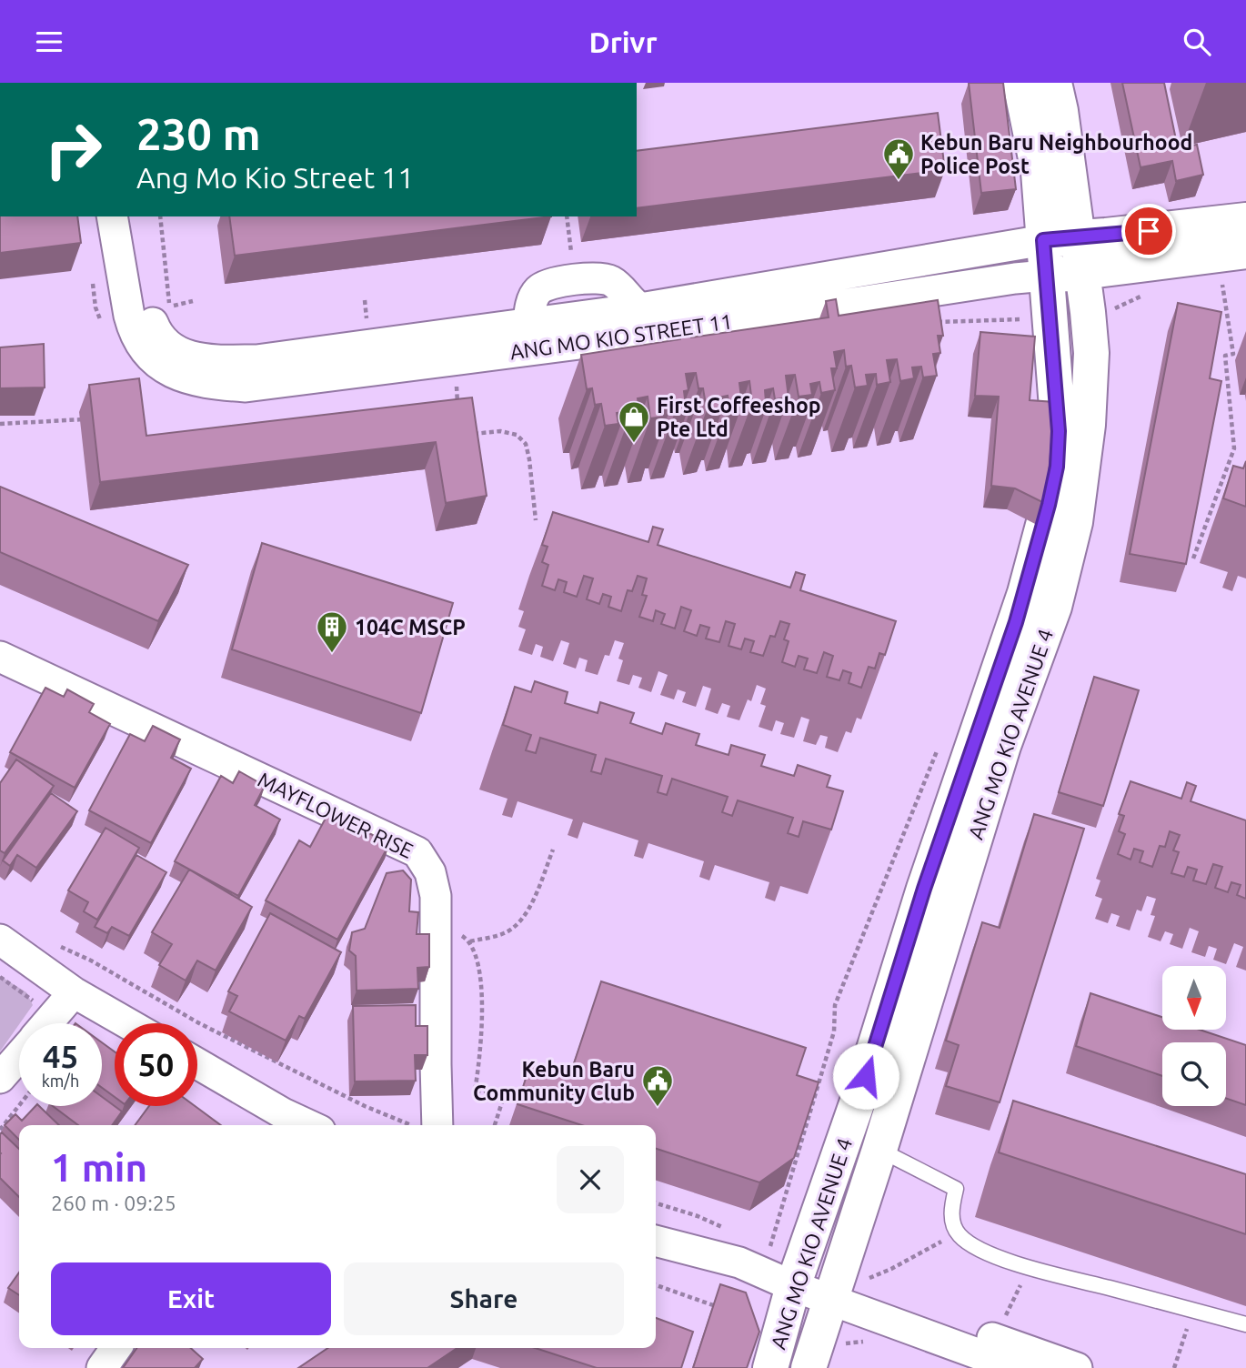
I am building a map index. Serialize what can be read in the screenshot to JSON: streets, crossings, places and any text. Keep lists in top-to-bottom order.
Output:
{
  "streets": {
    "main road": ["ANG MO KIO STREET 11", "ANG MO KIO AVENUE 4"],
    "street": ["MAYFLOWER RISE"]
  },
  "crossings": [
    ["ANG MO KIO STREET 11", "ANG MO KIO AVENUE 4"]
  ],
  "places": {
    "public building": ["Kebun Baru Neighbourhood Police Post", "Kebun Baru Community Club"],
    "shop": ["First Coffeeshop Pte Ltd"],
    "building": ["104C MSCP"]
  },
  "north": "bottom",
  "page": {
    "header": "Drivr",
    "turn": ["230 m", "Ang Mo Kio Street 11"],
    "speed": "45 km/h",
    "limit": "50",
    "heading": ["1 min", "260 m · 09:25"],
    "buttons": ["Exit", "Share"]
  }
}
